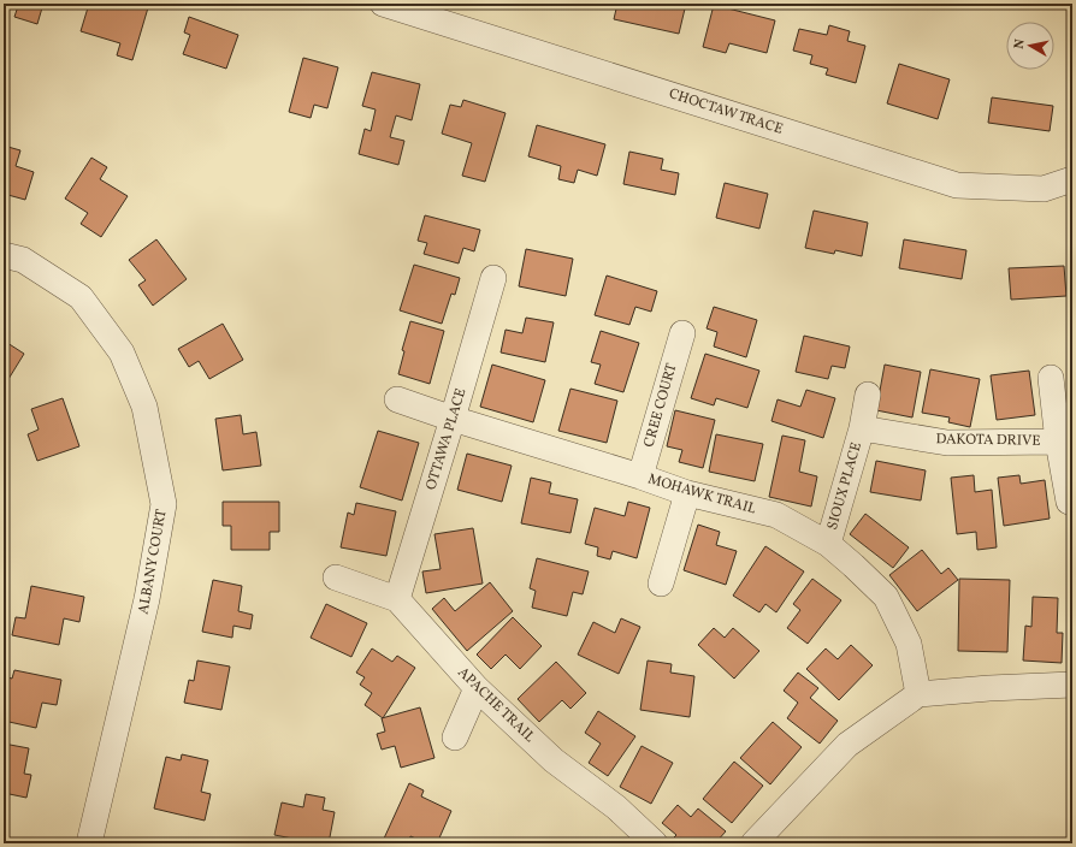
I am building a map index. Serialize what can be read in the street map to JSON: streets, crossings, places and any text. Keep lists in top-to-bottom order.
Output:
{
  "streets": {
    "street": [
      "CHOCTAW TRACE",
      "CREE COURT",
      "OTTAWA PLACE",
      "DAKOTA DRIVE",
      "SIOUX PLACE",
      "MOHAWK TRAIL",
      "ALBANY COURT",
      "APACHE TRAIL"
    ]
  },
  "crossings": [
    ["CREE COURT", "MOHAWK TRAIL"],
    ["OTTAWA PLACE", "MOHAWK TRAIL"],
    ["OTTAWA PLACE", "APACHE TRAIL"],
    ["DAKOTA DRIVE", "SIOUX PLACE"],
    ["SIOUX PLACE", "MOHAWK TRAIL"]
  ],
  "north": "left"
}
